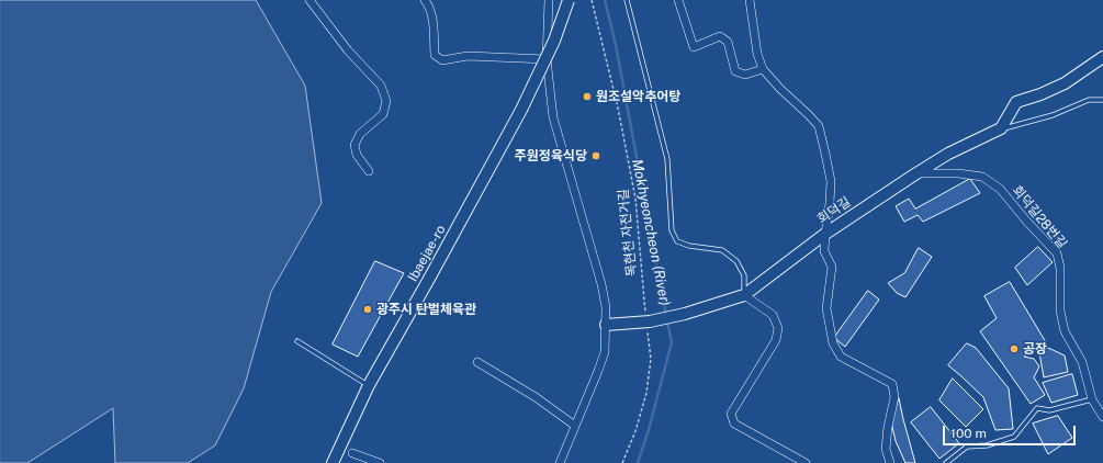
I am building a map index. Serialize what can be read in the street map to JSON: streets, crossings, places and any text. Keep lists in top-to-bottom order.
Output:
{
  "streets": {
    "street": ["회덕길", "회덕길28번길", "Ibaejae-ro"],
    "path": ["목현천 자전거길"]
  },
  "crossings": [
    ["회덕길", "회덕길28번길"],
    ["회덕길", "목현천 자전거길"]
  ],
  "water": ["Mokhyeoncheon (River)"],
  "places": [
    "원조설악추어탕",
    "주원정육식당",
    "광주시 탄벌체육관",
    "공장"
  ],
  "scale_bar": "100 m"
}
